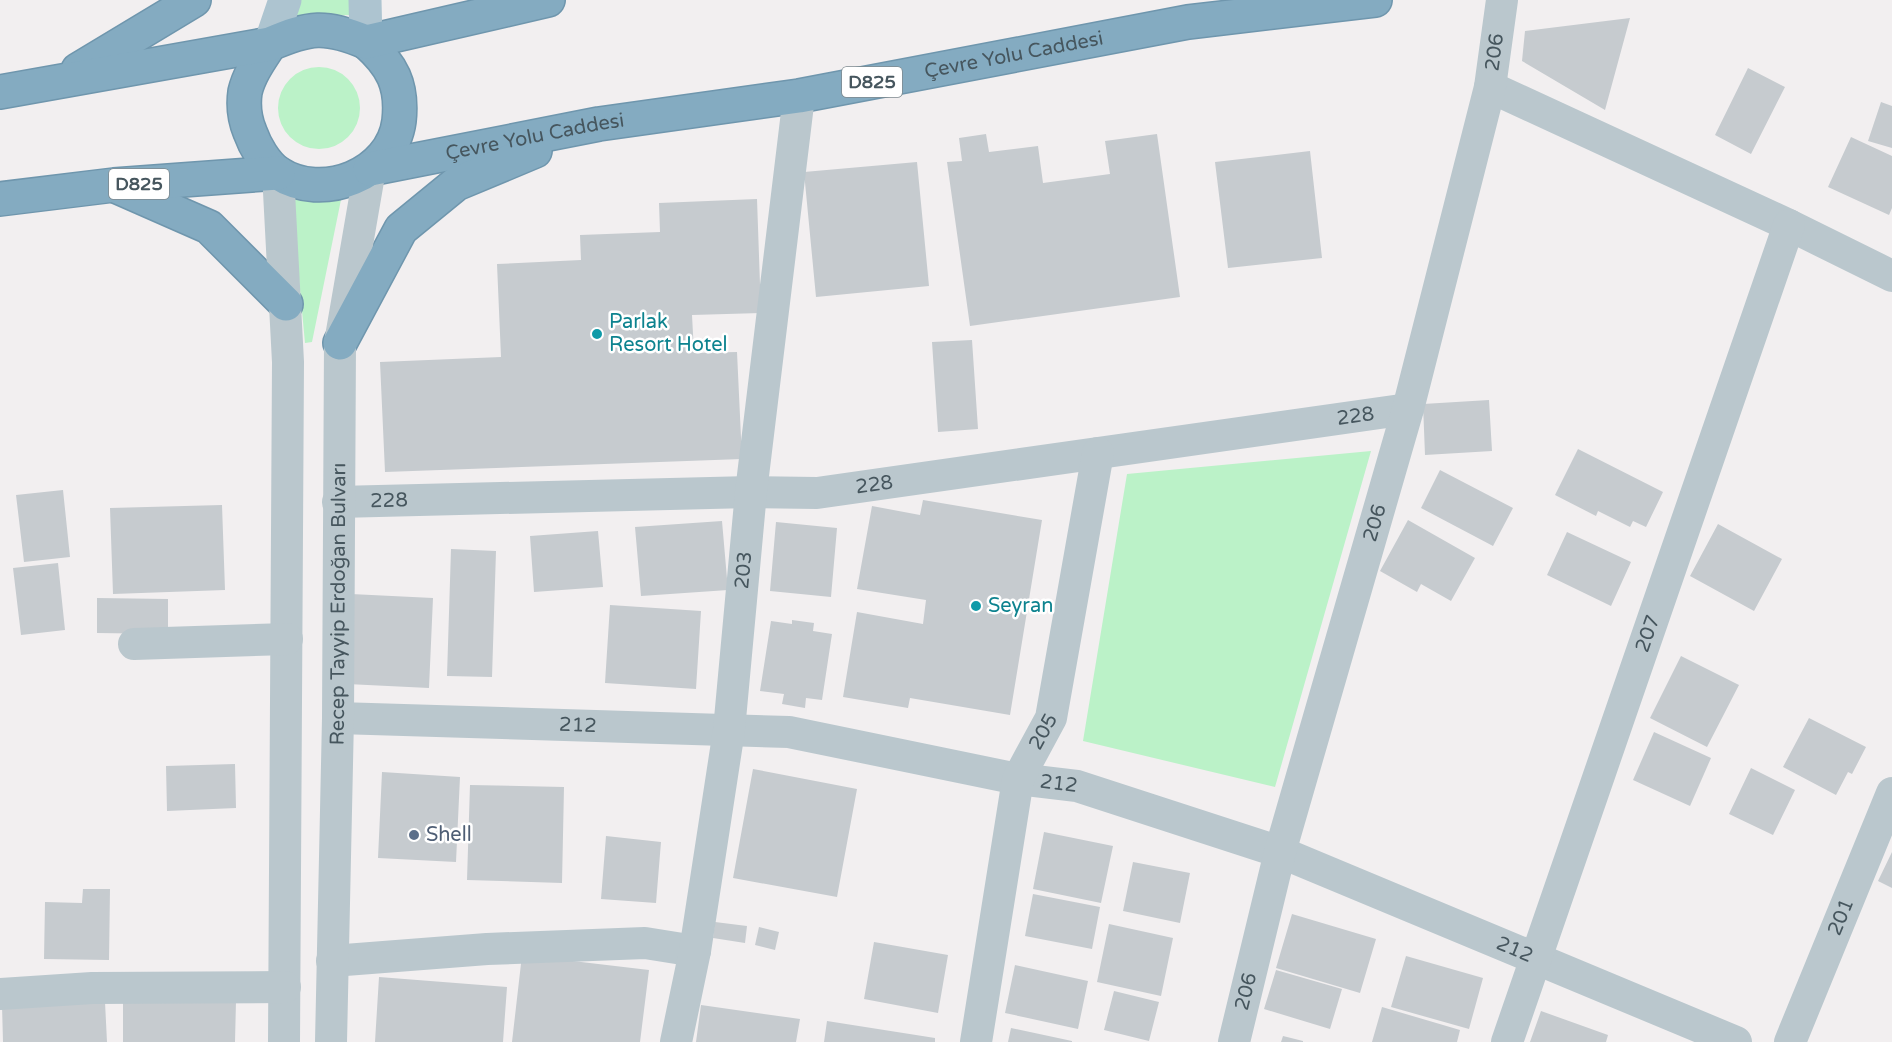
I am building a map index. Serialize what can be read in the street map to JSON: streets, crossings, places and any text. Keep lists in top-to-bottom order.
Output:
{
  "streets": {
    "highway": ["Çevre Yolu Caddesi", "D825"],
    "street": [
      "206",
      "228",
      "203",
      "Recep Tayyip Erdoğan Bulvarı",
      "207",
      "212",
      "205",
      "201"
    ]
  },
  "crossings": [
    ["206", "228"],
    ["206", "212"],
    ["Çevre Yolu Caddesi", "D825"],
    ["Çevre Yolu Caddesi", "203"],
    ["Çevre Yolu Caddesi", "Recep Tayyip Erdoğan Bulvarı"],
    ["D825", "Recep Tayyip Erdoğan Bulvarı"],
    ["228", "203"],
    ["228", "Recep Tayyip Erdoğan Bulvarı"],
    ["228", "205"],
    ["203", "212"],
    ["Recep Tayyip Erdoğan Bulvarı", "212"],
    ["207", "212"],
    ["212", "205"]
  ],
  "places": ["Parlak Resort Hotel", "Seyran", "Shell"]
}
